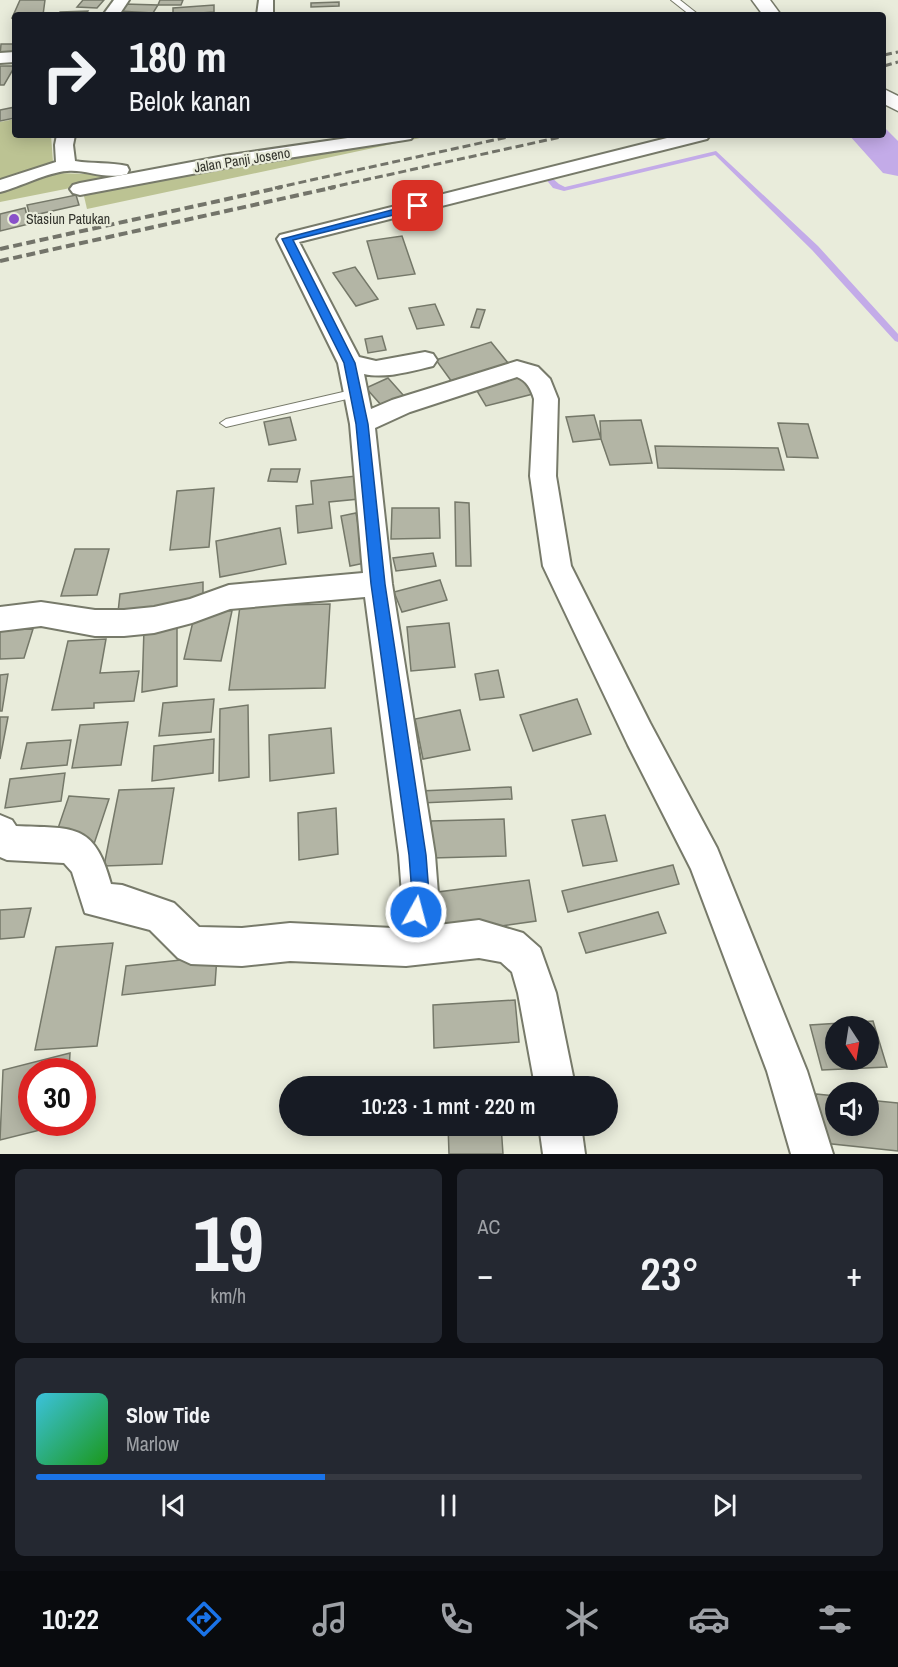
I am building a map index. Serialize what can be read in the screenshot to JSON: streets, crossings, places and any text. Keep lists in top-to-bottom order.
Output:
{
  "streets": {
    "street": ["Jalan Panji Joseno"]
  },
  "places": ["Stasiun Patukan"],
  "north": "bottom",
  "page": {
    "turn": ["180 m", "Belok kanan"],
    "limit": "30",
    "trip": "10:23 · 1 mnt · 220 m",
    "tile": [
      ["19", "km/h"],
      "AC"
    ],
    "heat": ["−", "23°", "+"],
    "song": ["Slow Tide", "Marlow"],
    "tabs": "10:22"
  }
}
